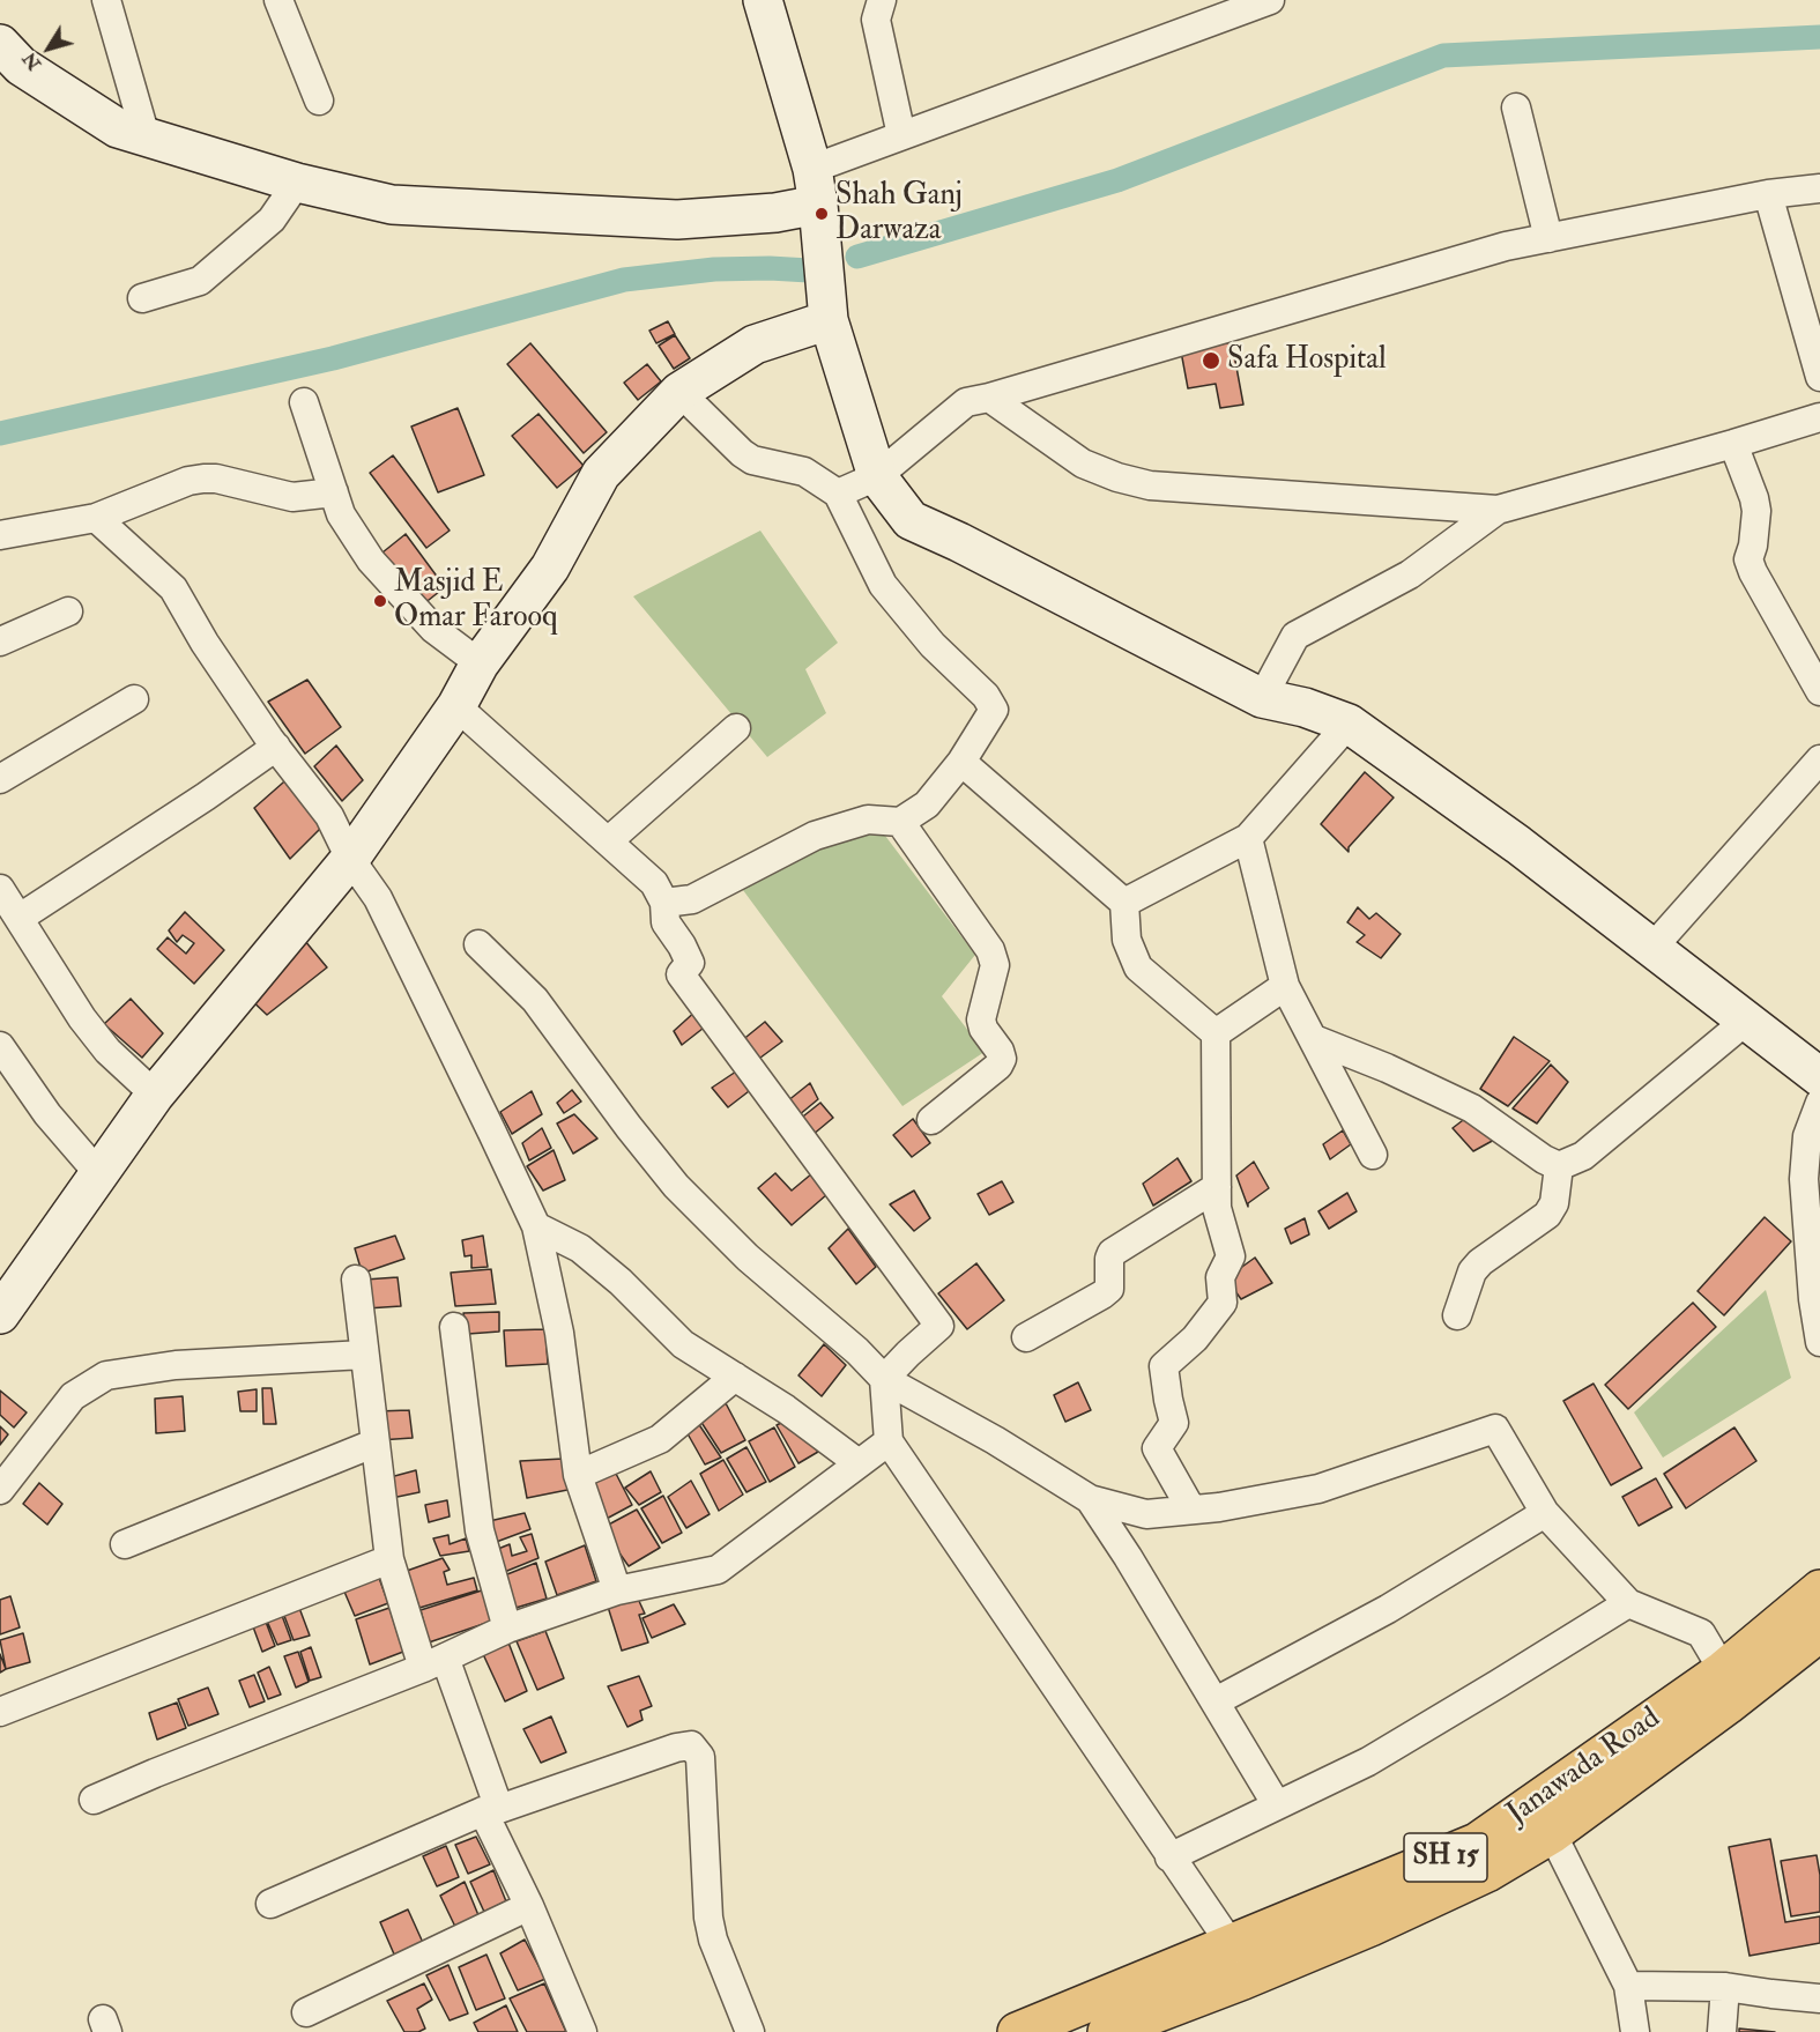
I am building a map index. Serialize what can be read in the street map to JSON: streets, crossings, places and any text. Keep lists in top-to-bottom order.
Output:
{
  "streets": {
    "main road": ["Janawada Road", "SH 15"]
  },
  "places": ["Shah Ganj Darwaza", "Safa Hospital", "Masjid E Omar Farooq"],
  "north": "bottom left"
}
